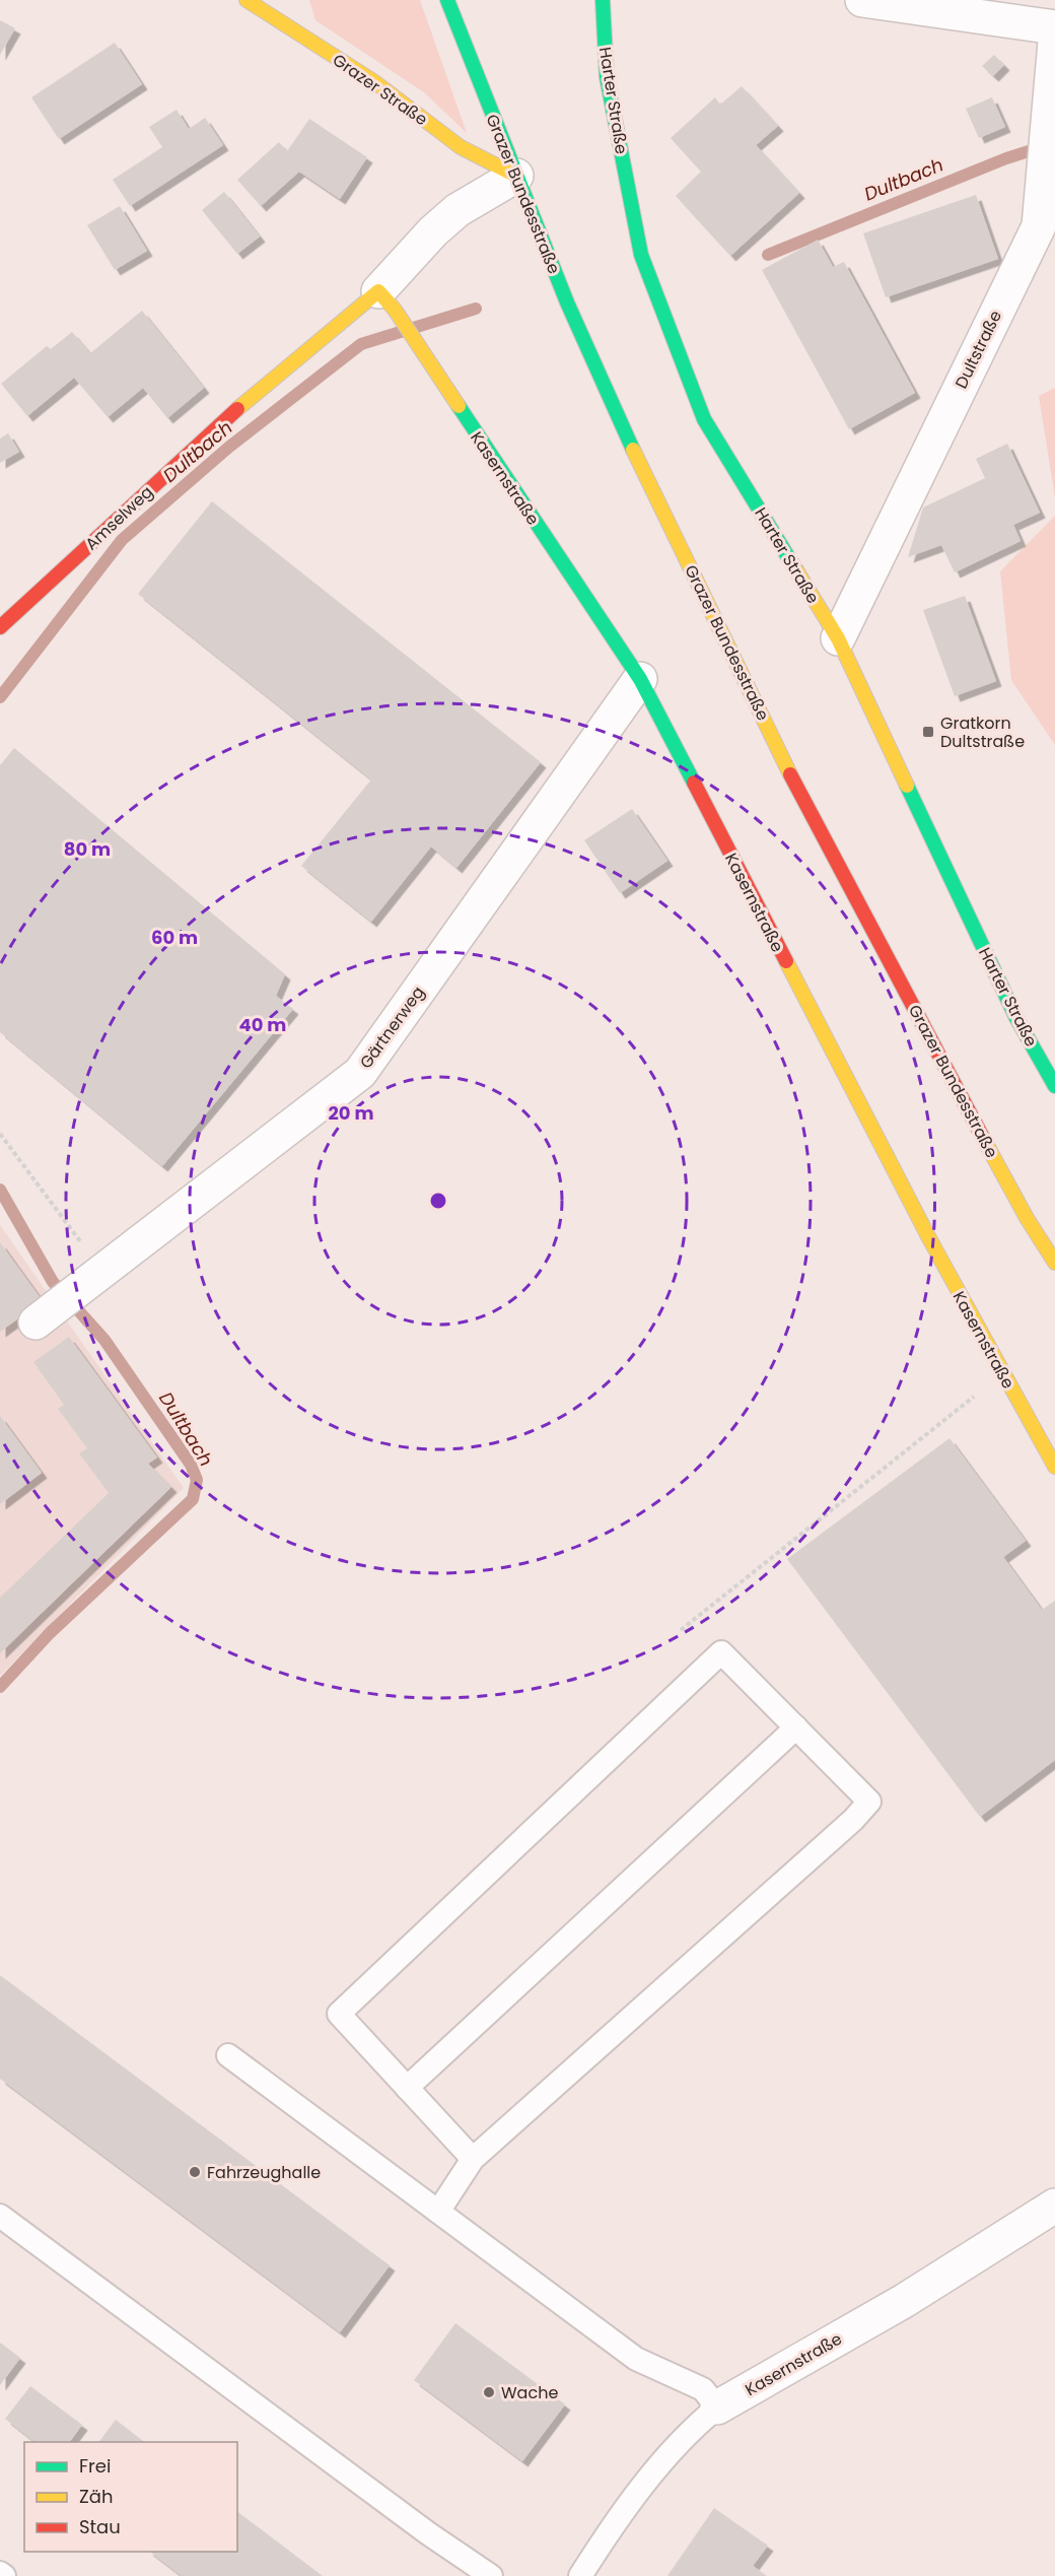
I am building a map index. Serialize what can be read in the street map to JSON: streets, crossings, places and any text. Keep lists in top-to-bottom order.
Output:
{
  "streets": {
    "street": [
      "Grazer Straße",
      "Harter Straße",
      "Grazer Bundesstraße",
      "Dultstraße",
      "Kasernstraße",
      "Amselweg",
      "Gärtnerweg"
    ]
  },
  "crossings": [
    ["Grazer Straße", "Grazer Bundesstraße"],
    ["Grazer Straße", "Amselweg"],
    ["Harter Straße", "Dultstraße"],
    ["Grazer Bundesstraße", "Amselweg"],
    ["Kasernstraße", "Amselweg"],
    ["Kasernstraße", "Gärtnerweg"]
  ],
  "water": ["Dultbach"],
  "places": {
    "transit": ["Gratkorn Dultstraße"],
    "other": ["Fahrzeughalle", "Wache"]
  },
  "legend": ["Frei", "Zäh", "Stau"],
  "rings": [
    "80 m",
    "60 m",
    "40 m",
    "20 m"
  ]
}
